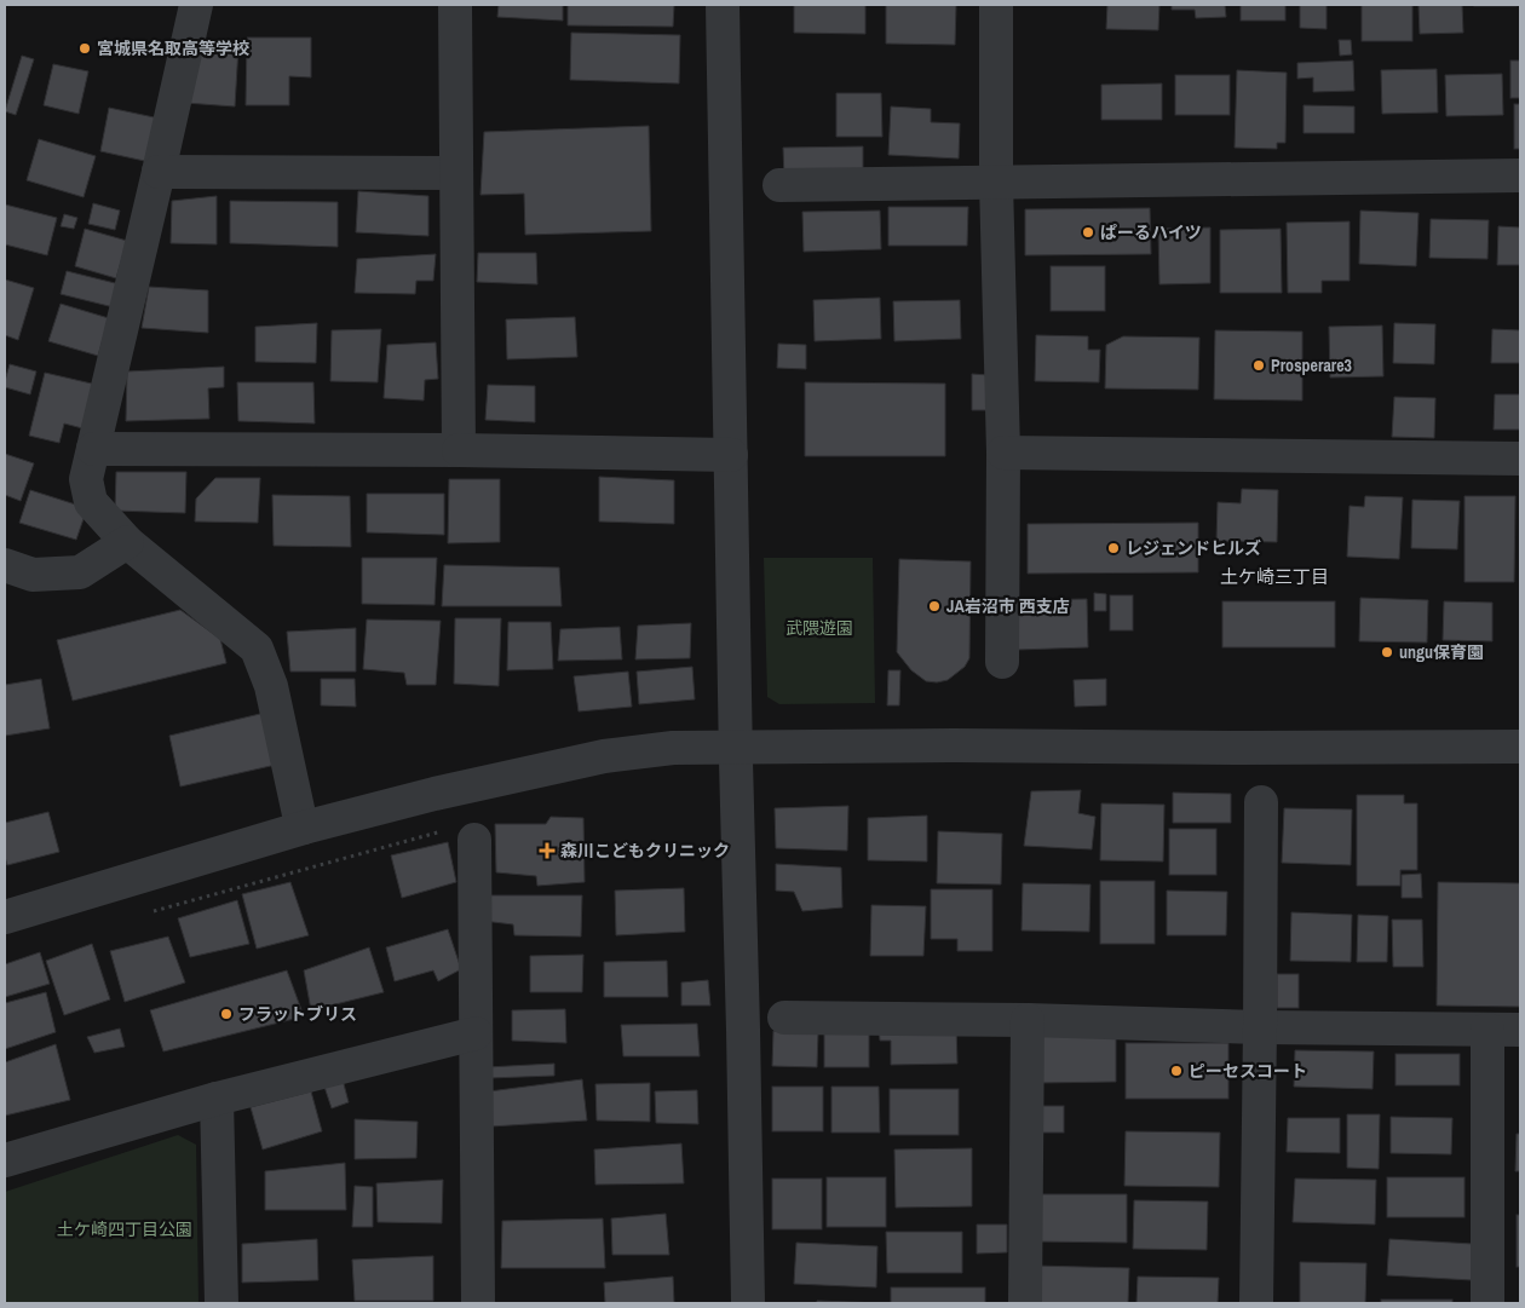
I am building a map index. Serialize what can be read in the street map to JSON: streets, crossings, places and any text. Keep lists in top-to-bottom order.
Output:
{
  "districts": ["土ケ崎三丁目"],
  "parks": ["武隈遊園", "土ケ崎四丁目公園"],
  "places": {
    "other": [
      "宮城県名取高等学校",
      "ぱーるハイツ",
      "Prosperare3",
      "レジェンドヒルズ",
      "JA岩沼市 西支店",
      "ungu保育園",
      "フラットブリス",
      "ピーセスコート"
    ],
    "health": ["森川こどもクリニック"]
  }
}
